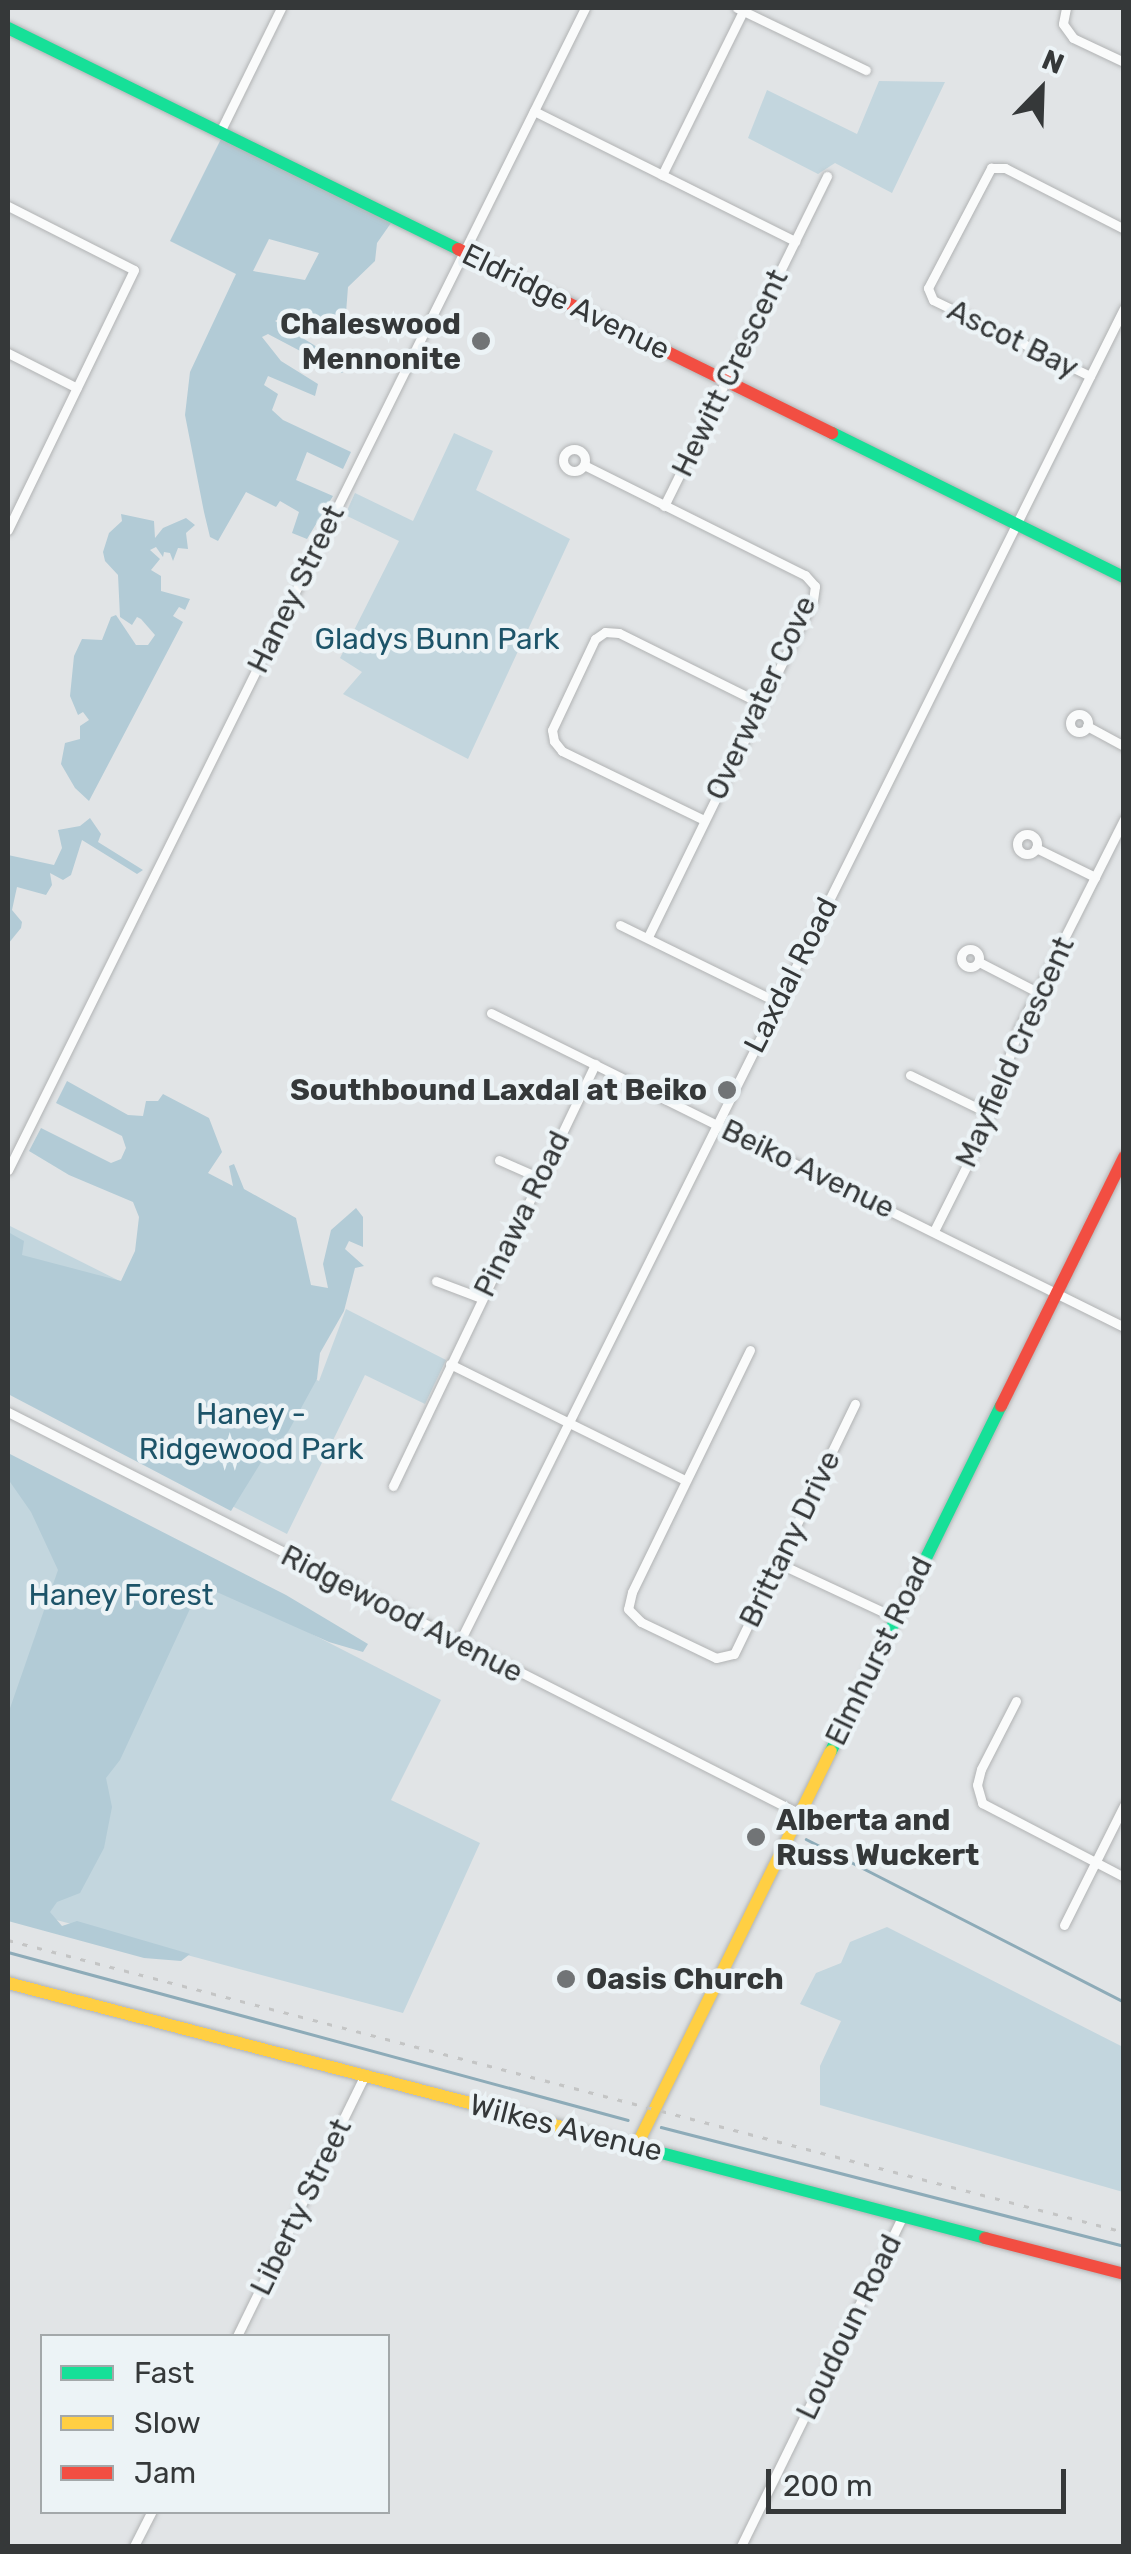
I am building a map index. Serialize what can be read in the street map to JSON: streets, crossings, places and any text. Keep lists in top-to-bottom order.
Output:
{
  "streets": {
    "street": [
      "Eldridge Avenue",
      "Ascot Bay",
      "Hewitt Crescent",
      "Haney Street",
      "Overwater Cove",
      "Laxdal Road",
      "Mayfield Crescent",
      "Beiko Avenue",
      "Pinawa Road",
      "Brittany Drive",
      "Ridgewood Avenue",
      "Elmhurst Road",
      "Wilkes Avenue",
      "Liberty Street",
      "Loudoun Road"
    ]
  },
  "crossings": [
    ["Eldridge Avenue", "Hewitt Crescent"],
    ["Eldridge Avenue", "Haney Street"],
    ["Eldridge Avenue", "Laxdal Road"],
    ["Ascot Bay", "Laxdal Road"],
    ["Hewitt Crescent", "Haney Street"],
    ["Hewitt Crescent", "Overwater Cove"],
    ["Laxdal Road", "Beiko Avenue"],
    ["Laxdal Road", "Ridgewood Avenue"],
    ["Mayfield Crescent", "Beiko Avenue"],
    ["Beiko Avenue", "Pinawa Road"],
    ["Beiko Avenue", "Elmhurst Road"],
    ["Ridgewood Avenue", "Elmhurst Road"],
    ["Elmhurst Road", "Wilkes Avenue"],
    ["Wilkes Avenue", "Liberty Street"],
    ["Wilkes Avenue", "Loudoun Road"]
  ],
  "parks": ["Gladys Bunn Park", "Haney - Ridgewood Park", "Haney Forest"],
  "places": [
    "Chaleswood Mennonite",
    "Southbound Laxdal at Beiko",
    "Alberta and Russ Wuckert",
    "Oasis Church"
  ],
  "legend": ["Fast", "Slow", "Jam"],
  "scale_bar": "200 m",
  "north": "top right"
}
